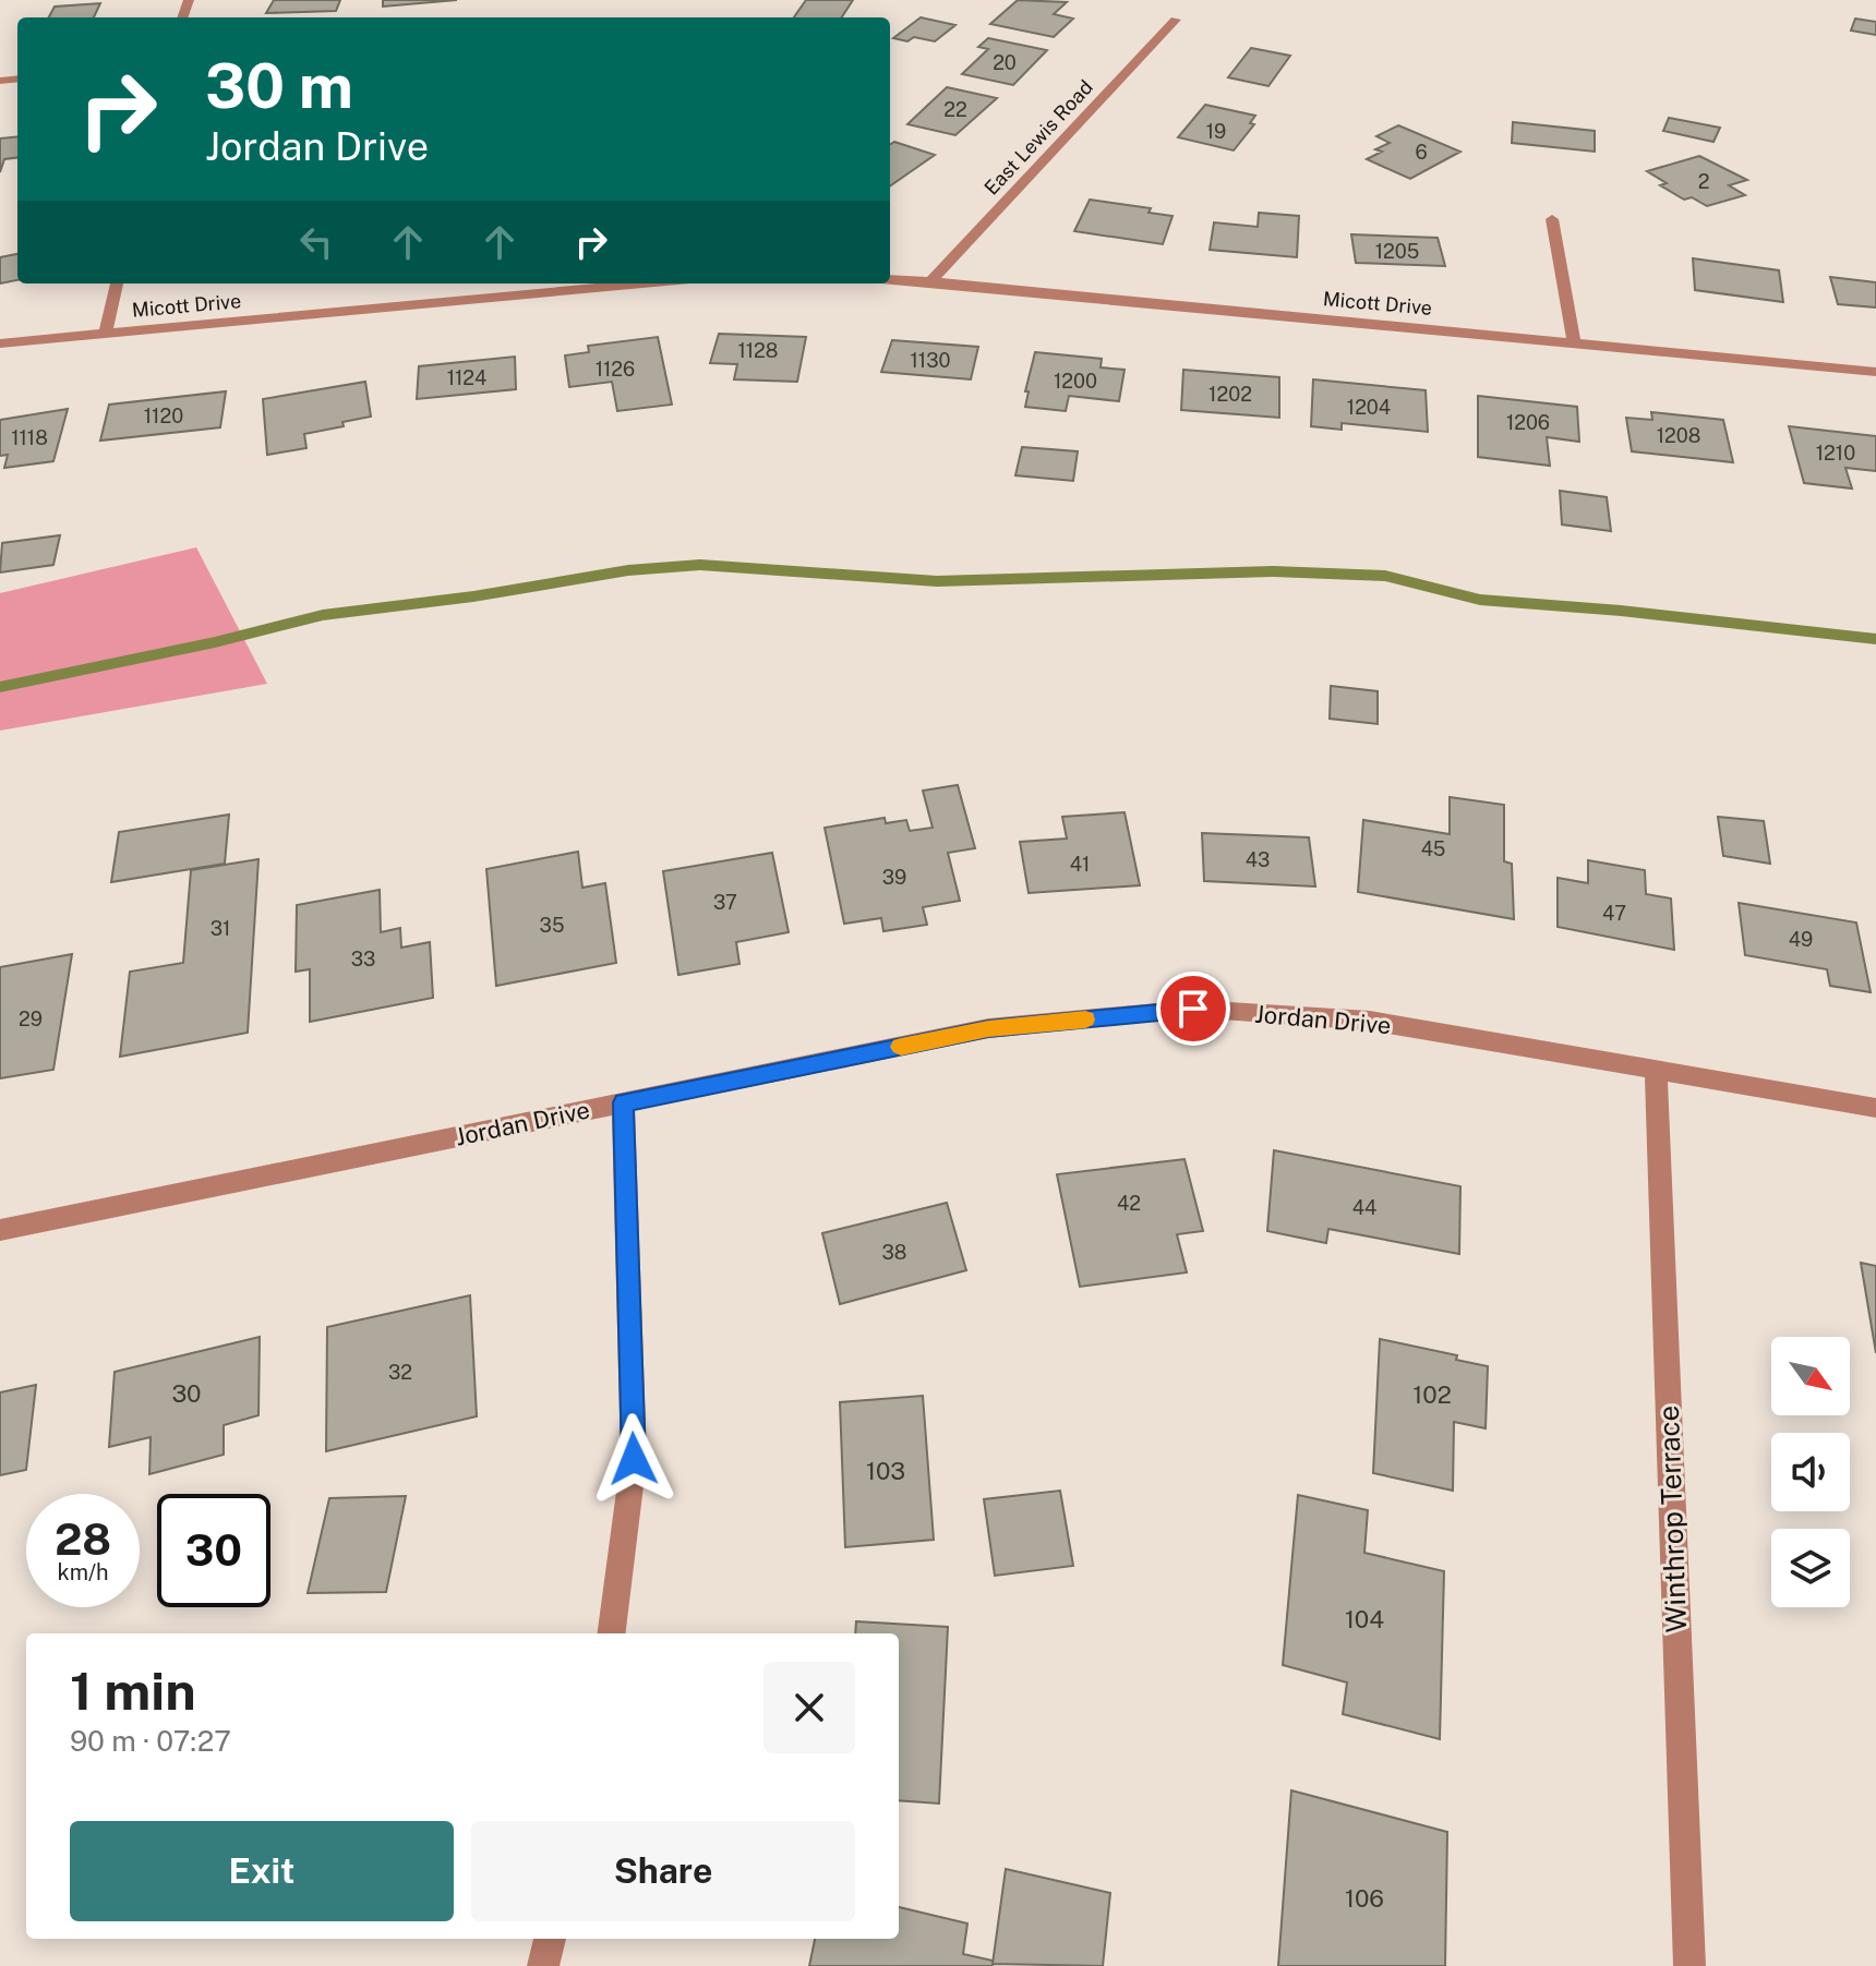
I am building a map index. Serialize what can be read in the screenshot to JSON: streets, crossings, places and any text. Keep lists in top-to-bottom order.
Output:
{
  "streets": {
    "street": [
      "East Lewis Road",
      "Micott Drive",
      "Jordan Drive",
      "Winthrop Terrace"
    ]
  },
  "crossings": [
    ["East Lewis Road", "Micott Drive"],
    ["Jordan Drive", "Winthrop Terrace"]
  ],
  "house_numbers": [
    "20",
    "22",
    "19",
    "6",
    "2",
    "1205",
    "1128",
    "1130",
    "1126",
    "1124",
    "1200",
    "1202",
    "1204",
    "1120",
    "1206",
    "1208",
    "1118",
    "1210",
    "45",
    "43",
    "41",
    "39",
    "37",
    "47",
    "35",
    "31",
    "49",
    "33",
    "29",
    "42",
    "44",
    "38",
    "32",
    "30",
    "102",
    "103",
    "104",
    "106"
  ],
  "north": "bottom right",
  "page": {
    "turn": ["30 m", "Jordan Drive"],
    "speed": "28 km/h",
    "limit": "30",
    "heading": ["1 min", "90 m · 07:27"],
    "buttons": ["Exit", "Share"]
  }
}
